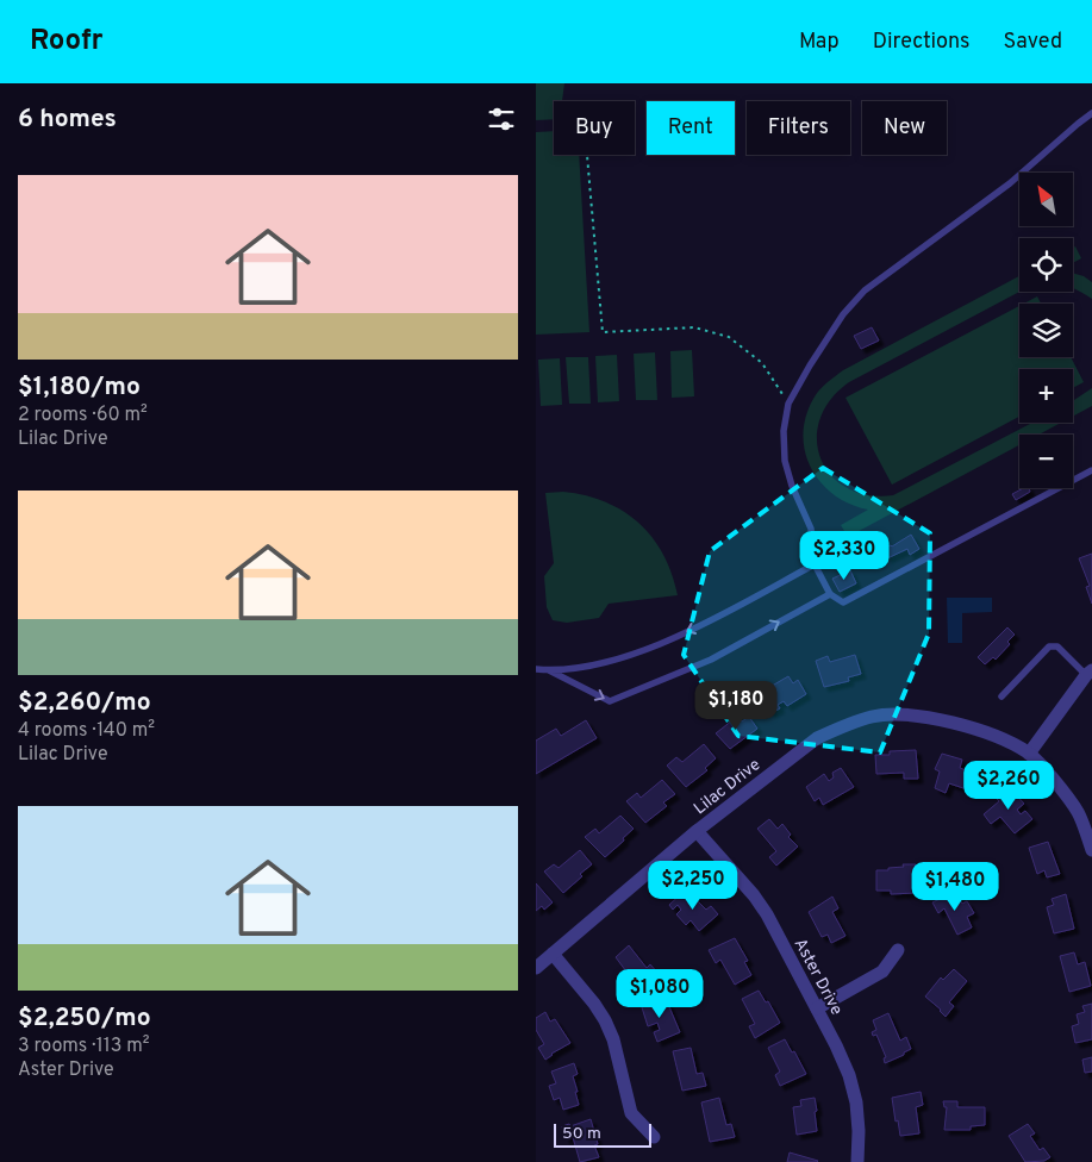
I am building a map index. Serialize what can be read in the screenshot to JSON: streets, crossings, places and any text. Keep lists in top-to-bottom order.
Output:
{
  "streets": {
    "street": ["Lilac Drive", "Aster Drive"]
  },
  "crossings": [
    ["Lilac Drive", "Aster Drive"]
  ],
  "scale_bar": "50 m",
  "north": "top left",
  "page": {
    "header": "Roofr",
    "nav": ["Map", "Directions", "Saved"],
    "heading": "6 homes",
    "chip": [
      "Buy",
      "Rent",
      "Filters",
      "New"
    ],
    "list": [
      {
        "name": "$1,180/mo",
        "note": "2 rooms · 60 m² · Lilac Drive"
      },
      {
        "name": "$2,260/mo",
        "note": "4 rooms · 140 m² · Lilac Drive"
      },
      {
        "name": "$2,250/mo",
        "note": "3 rooms · 113 m² · Aster Drive"
      }
    ],
    "map_buttons": ["+", "−"],
    "price": [
      "$2,330",
      "$1,180",
      "$2,260",
      "$2,250",
      "$1,480",
      "$1,080"
    ],
    "scale": "50 m"
  }
}
